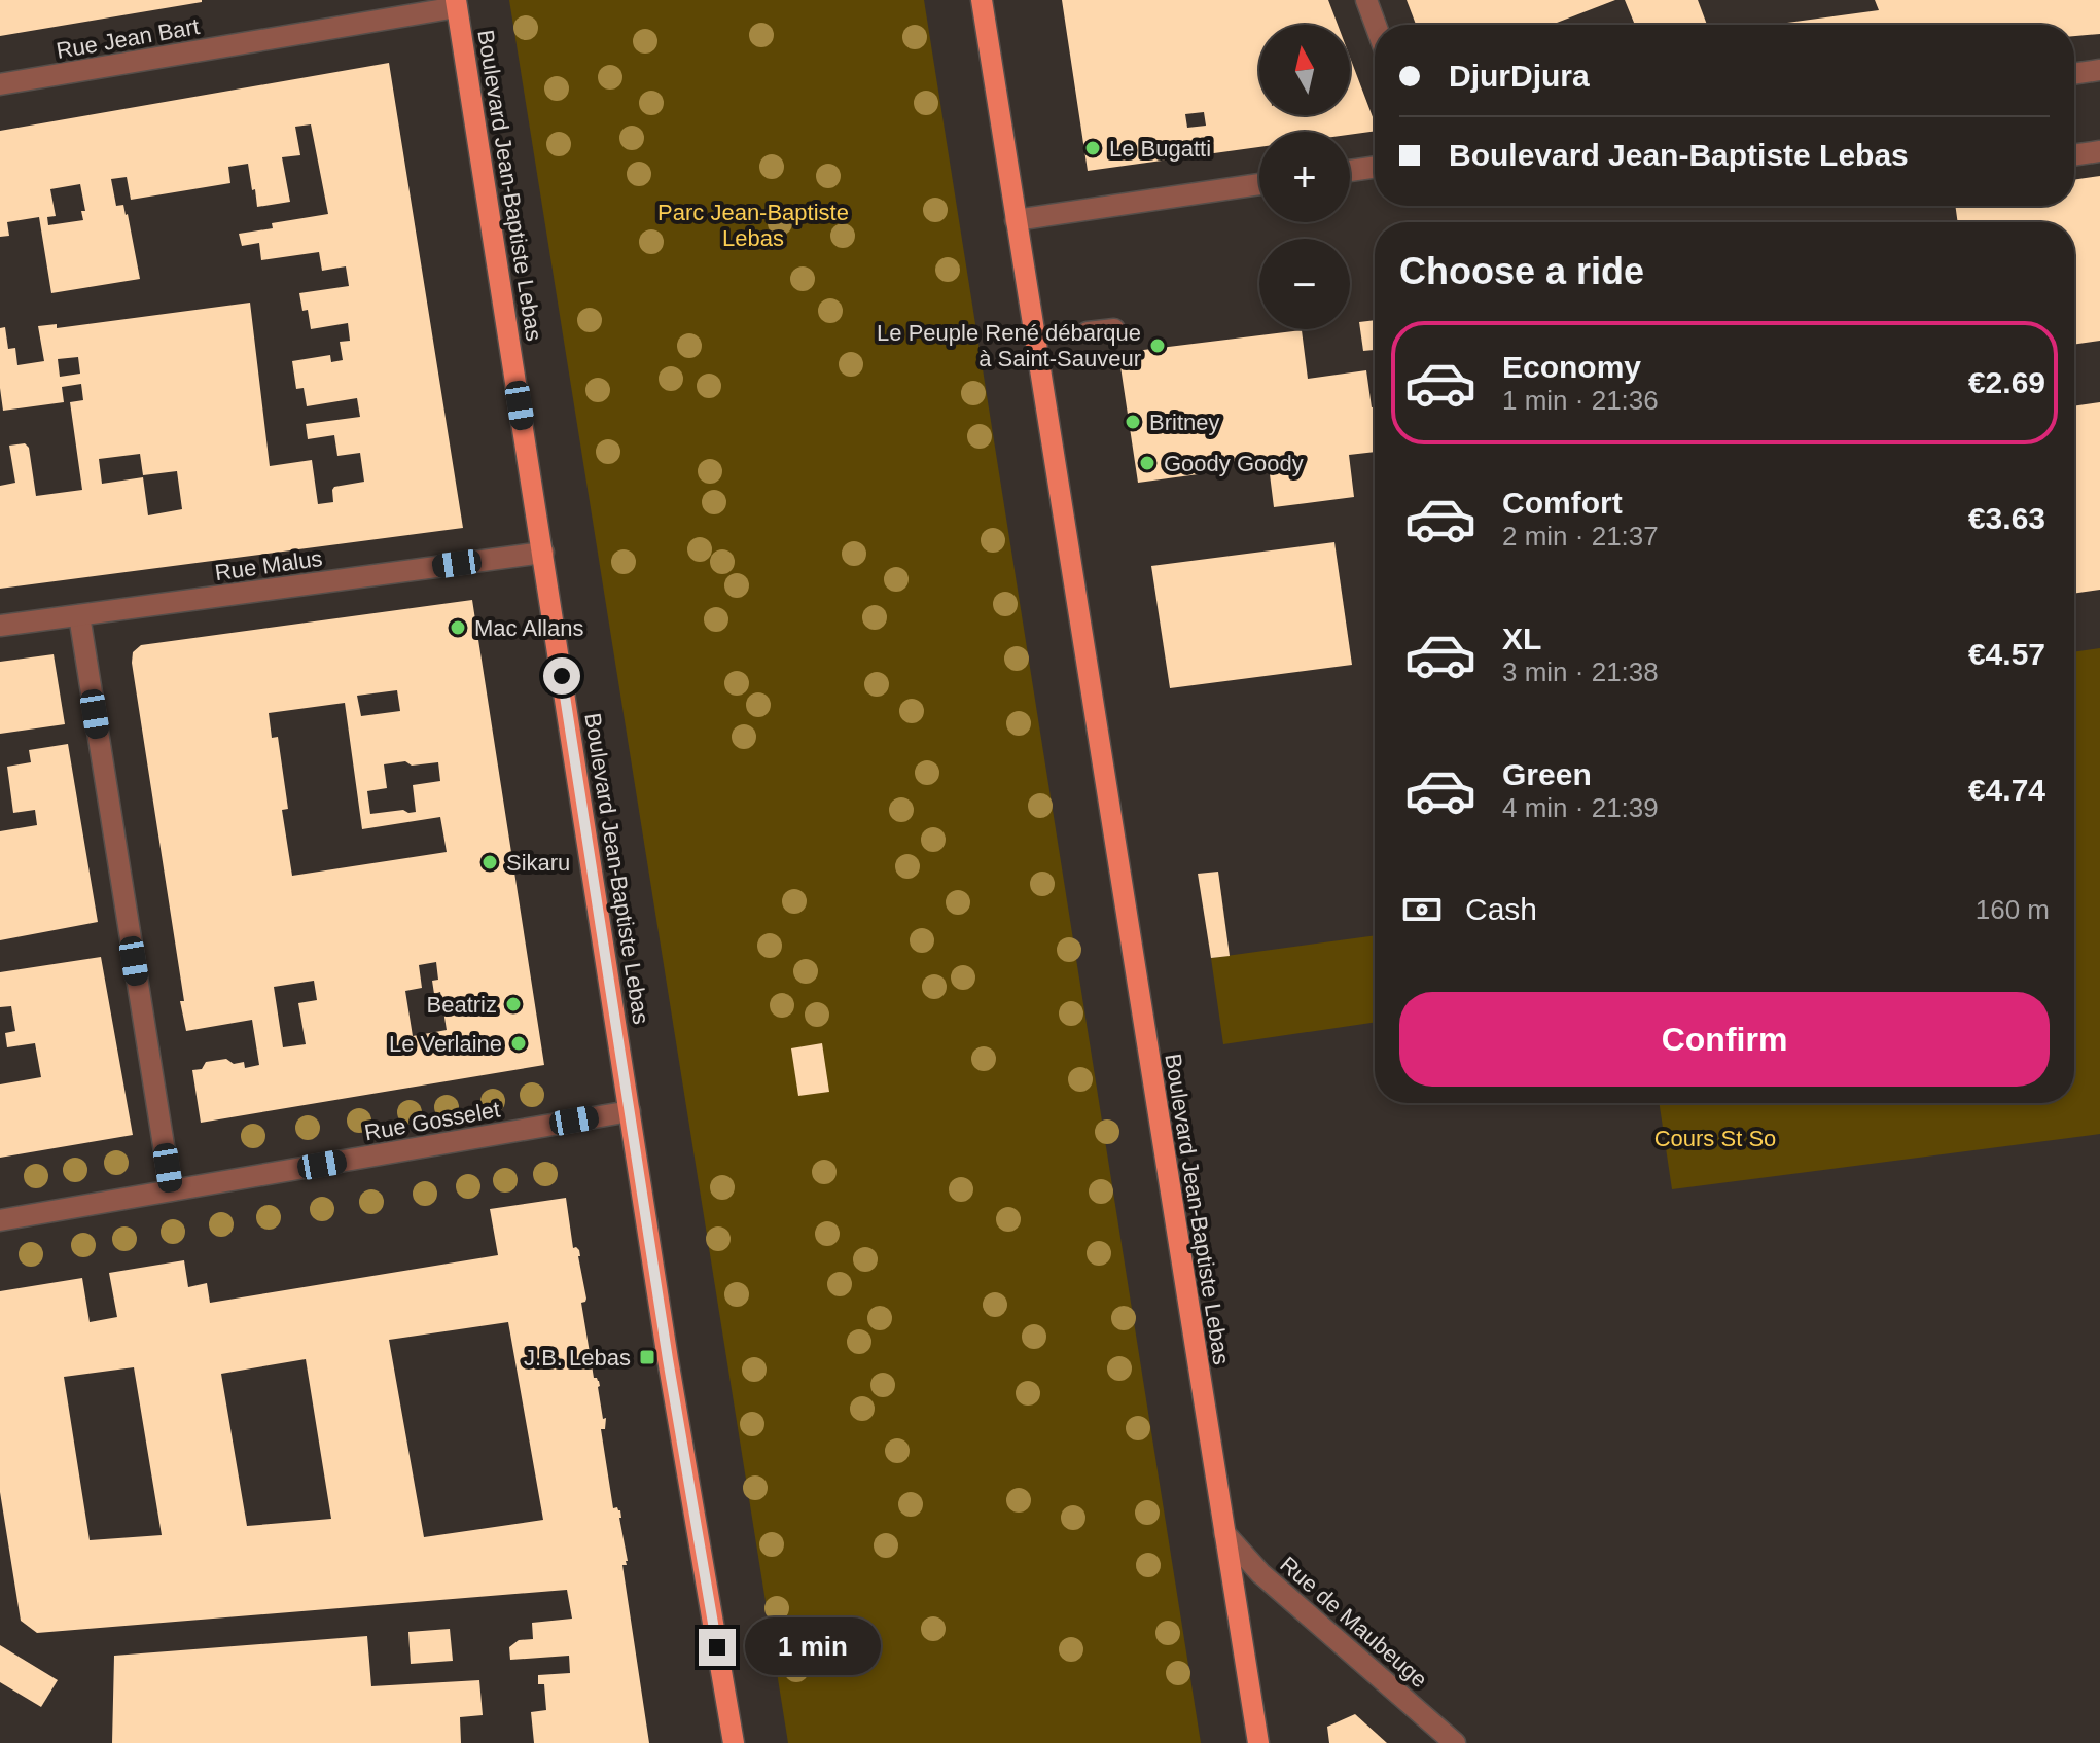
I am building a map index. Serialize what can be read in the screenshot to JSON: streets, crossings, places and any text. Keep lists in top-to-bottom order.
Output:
{
  "streets": {
    "main road": ["Boulevard Jean-Baptiste Lebas"],
    "street": [
      "Rue Jean Bart",
      "Rue Malus",
      "Rue Gosselet",
      "Rue de Maubeuge"
    ]
  },
  "crossings": [
    ["Rue Jean Bart", "Boulevard Jean-Baptiste Lebas"],
    ["Boulevard Jean-Baptiste Lebas", "Rue Malus"],
    ["Boulevard Jean-Baptiste Lebas", "Rue Gosselet"],
    ["Boulevard Jean-Baptiste Lebas", "Rue de Maubeuge"]
  ],
  "parks": ["Parc Jean-Baptiste Lebas", "Cours St So"],
  "places": {
    "other": [
      "Le Bugatti",
      "Le Peuple René débarque à Saint-Sauveur",
      "Britney",
      "Goody Goody",
      "Mac Allans",
      "Sikaru",
      "Beatriz",
      "Le Verlaine"
    ],
    "transit": ["J.B. Lebas"]
  },
  "north": "top",
  "page": {
    "map_buttons": ["+", "−"],
    "banner": ["DjurDjura", "Boulevard Jean-Baptiste Lebas"],
    "heading": "Choose a ride",
    "list": [
      {
        "name": "Economy",
        "note": "1 min · 21:36",
        "value": "€2.69"
      },
      {
        "name": "Comfort",
        "note": "2 min · 21:37",
        "value": "€3.63"
      },
      {
        "name": "XL",
        "note": "3 min · 21:38",
        "value": "€4.57"
      },
      {
        "name": "Green",
        "note": "4 min · 21:39",
        "value": "€4.74"
      }
    ],
    "pay": ["Cash", "160 m"],
    "buttons": "Confirm",
    "bubble": "1 min"
  }
}
